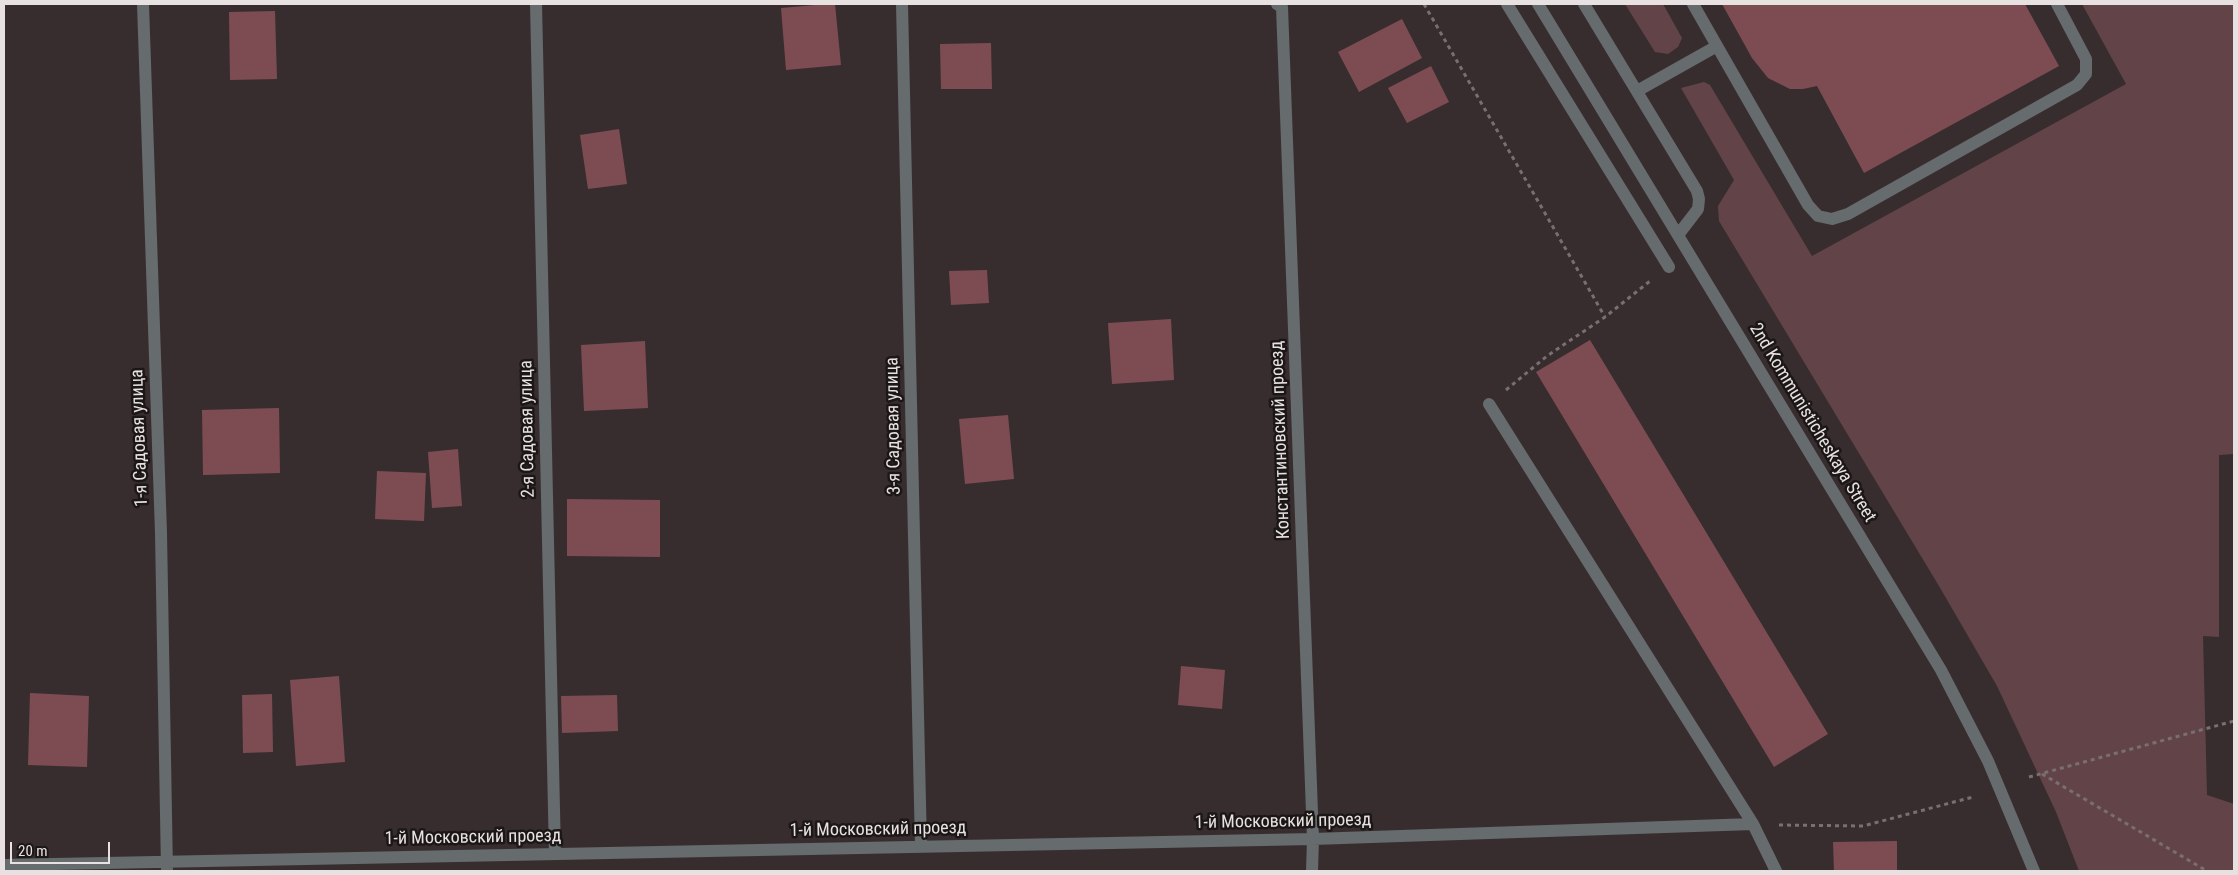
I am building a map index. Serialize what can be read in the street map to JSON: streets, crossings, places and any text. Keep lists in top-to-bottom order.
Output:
{
  "streets": {
    "street": [
      "2nd Kommunisticheskaya Street",
      "3-я Садовая улица",
      "2-я Садовая улица",
      "1-я Садовая улица",
      "Константиновский проезд",
      "1-й Московский проезд"
    ]
  },
  "crossings": [
    ["3-я Садовая улица", "1-й Московский проезд"],
    ["2-я Садовая улица", "1-й Московский проезд"],
    ["1-я Садовая улица", "1-й Московский проезд"],
    ["Константиновский проезд", "1-й Московский проезд"]
  ],
  "scale_bar": "20 m"
}
